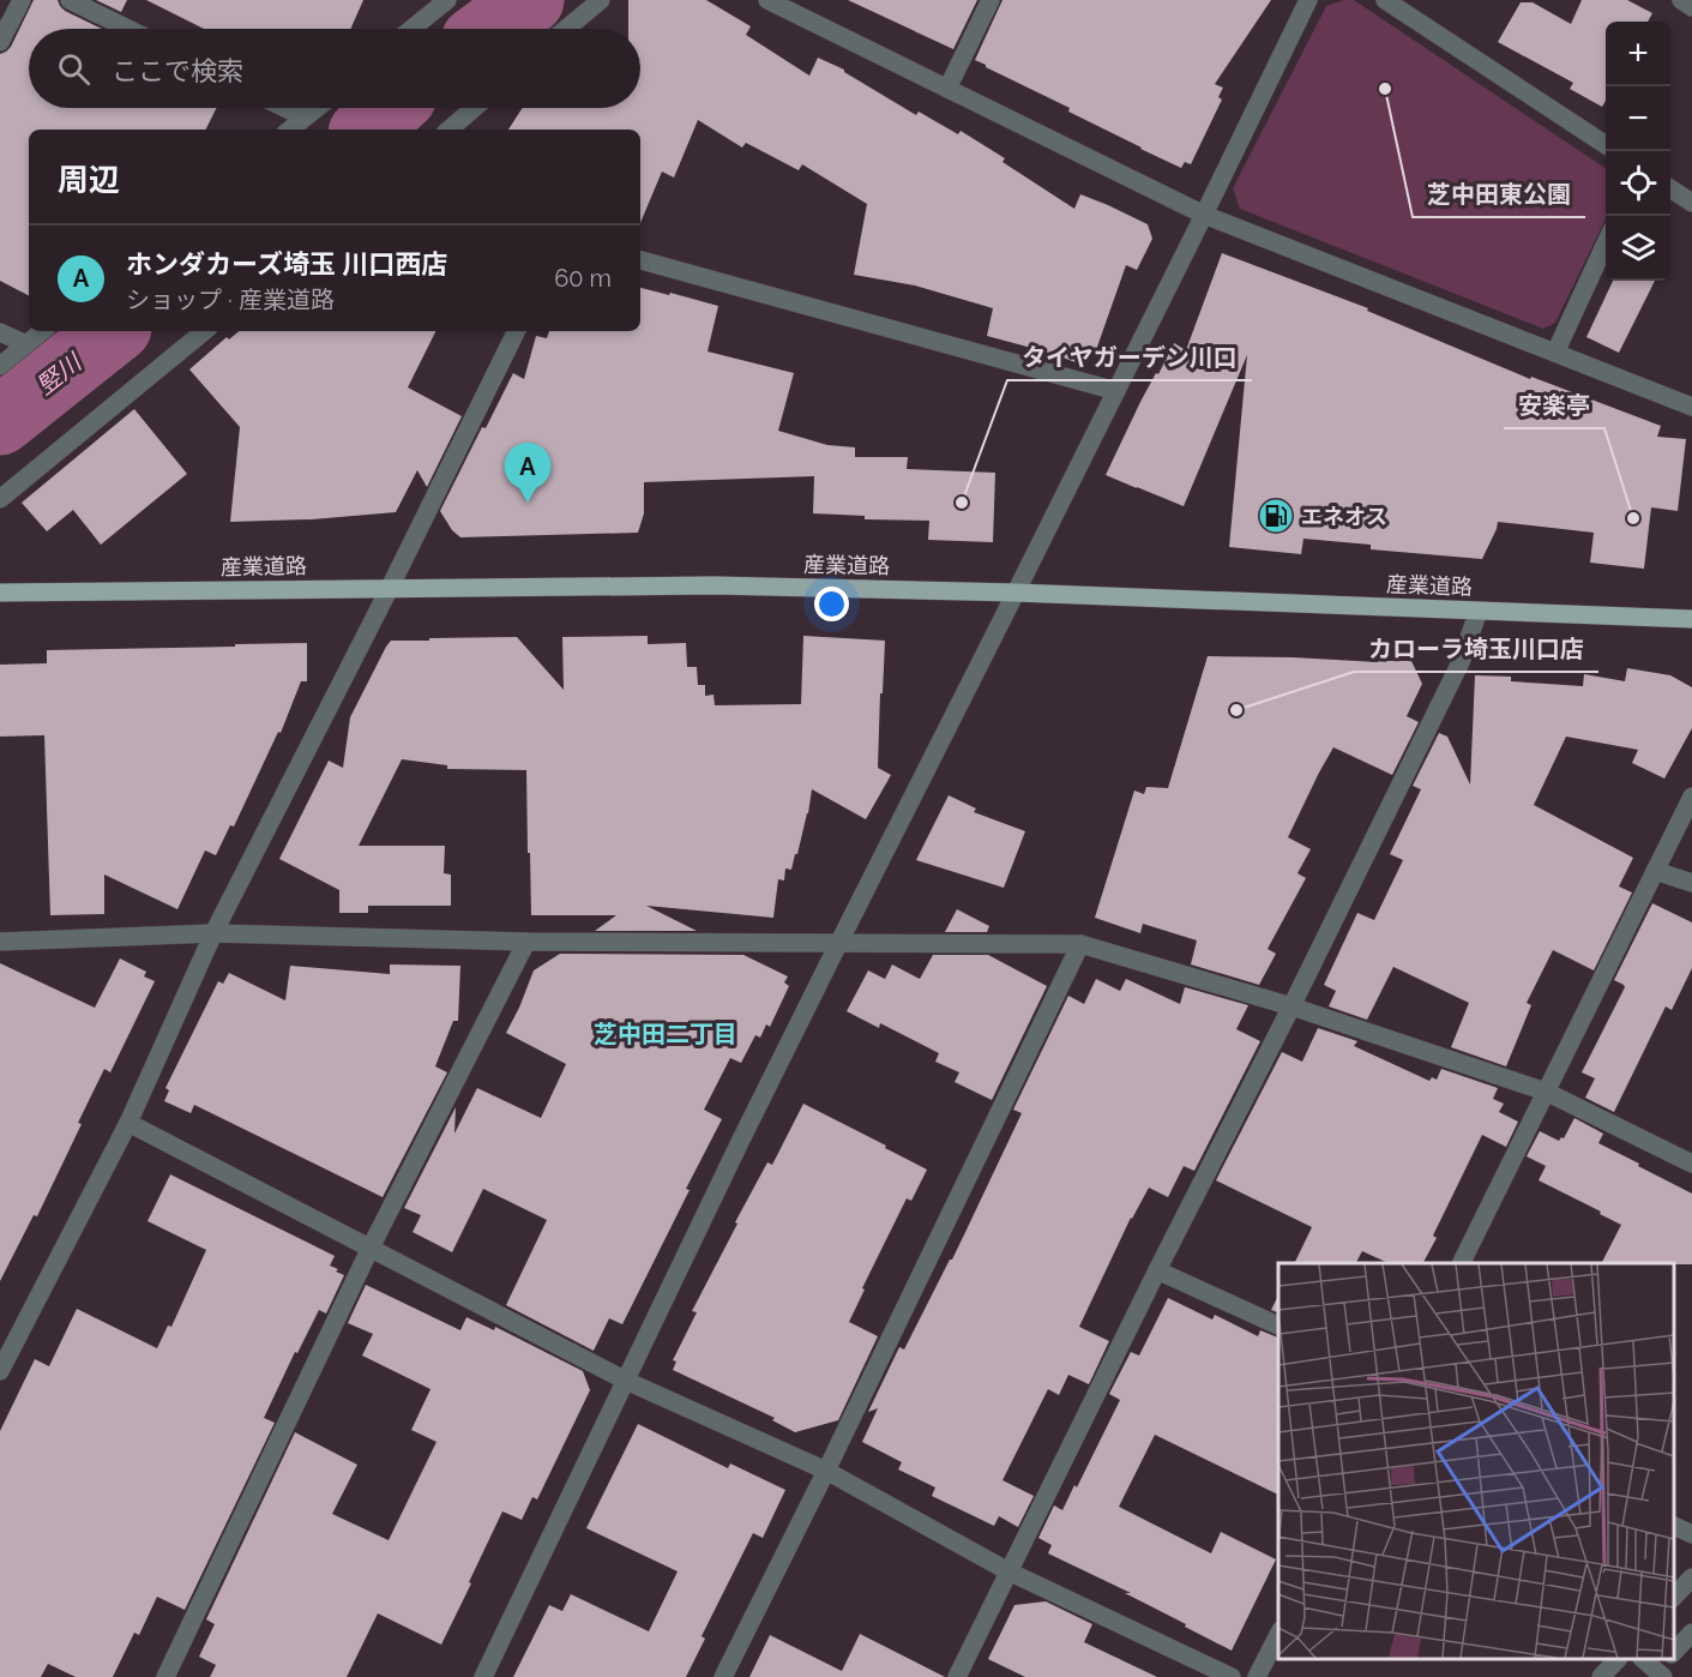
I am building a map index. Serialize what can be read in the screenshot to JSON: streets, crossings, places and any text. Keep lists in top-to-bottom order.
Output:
{
  "streets": {
    "main road": ["産業道路"]
  },
  "districts": ["芝中田二丁目"],
  "water": ["竪川"],
  "places": {
    "other": [
      "芝中田東公園",
      "タイヤガーデン川口",
      "安楽亭",
      "カローラ埼玉川口店"
    ],
    "fuel station": ["エネオス"]
  },
  "page": {
    "map_buttons": ["+", "−"],
    "search": "ここで検索",
    "heading": "周辺",
    "list": [
      {
        "mark": "A",
        "name": "ホンダカーズ埼玉 川口西店",
        "note": "ショップ · 産業道路",
        "value": "60 m"
      }
    ],
    "pins": "A"
  }
}
